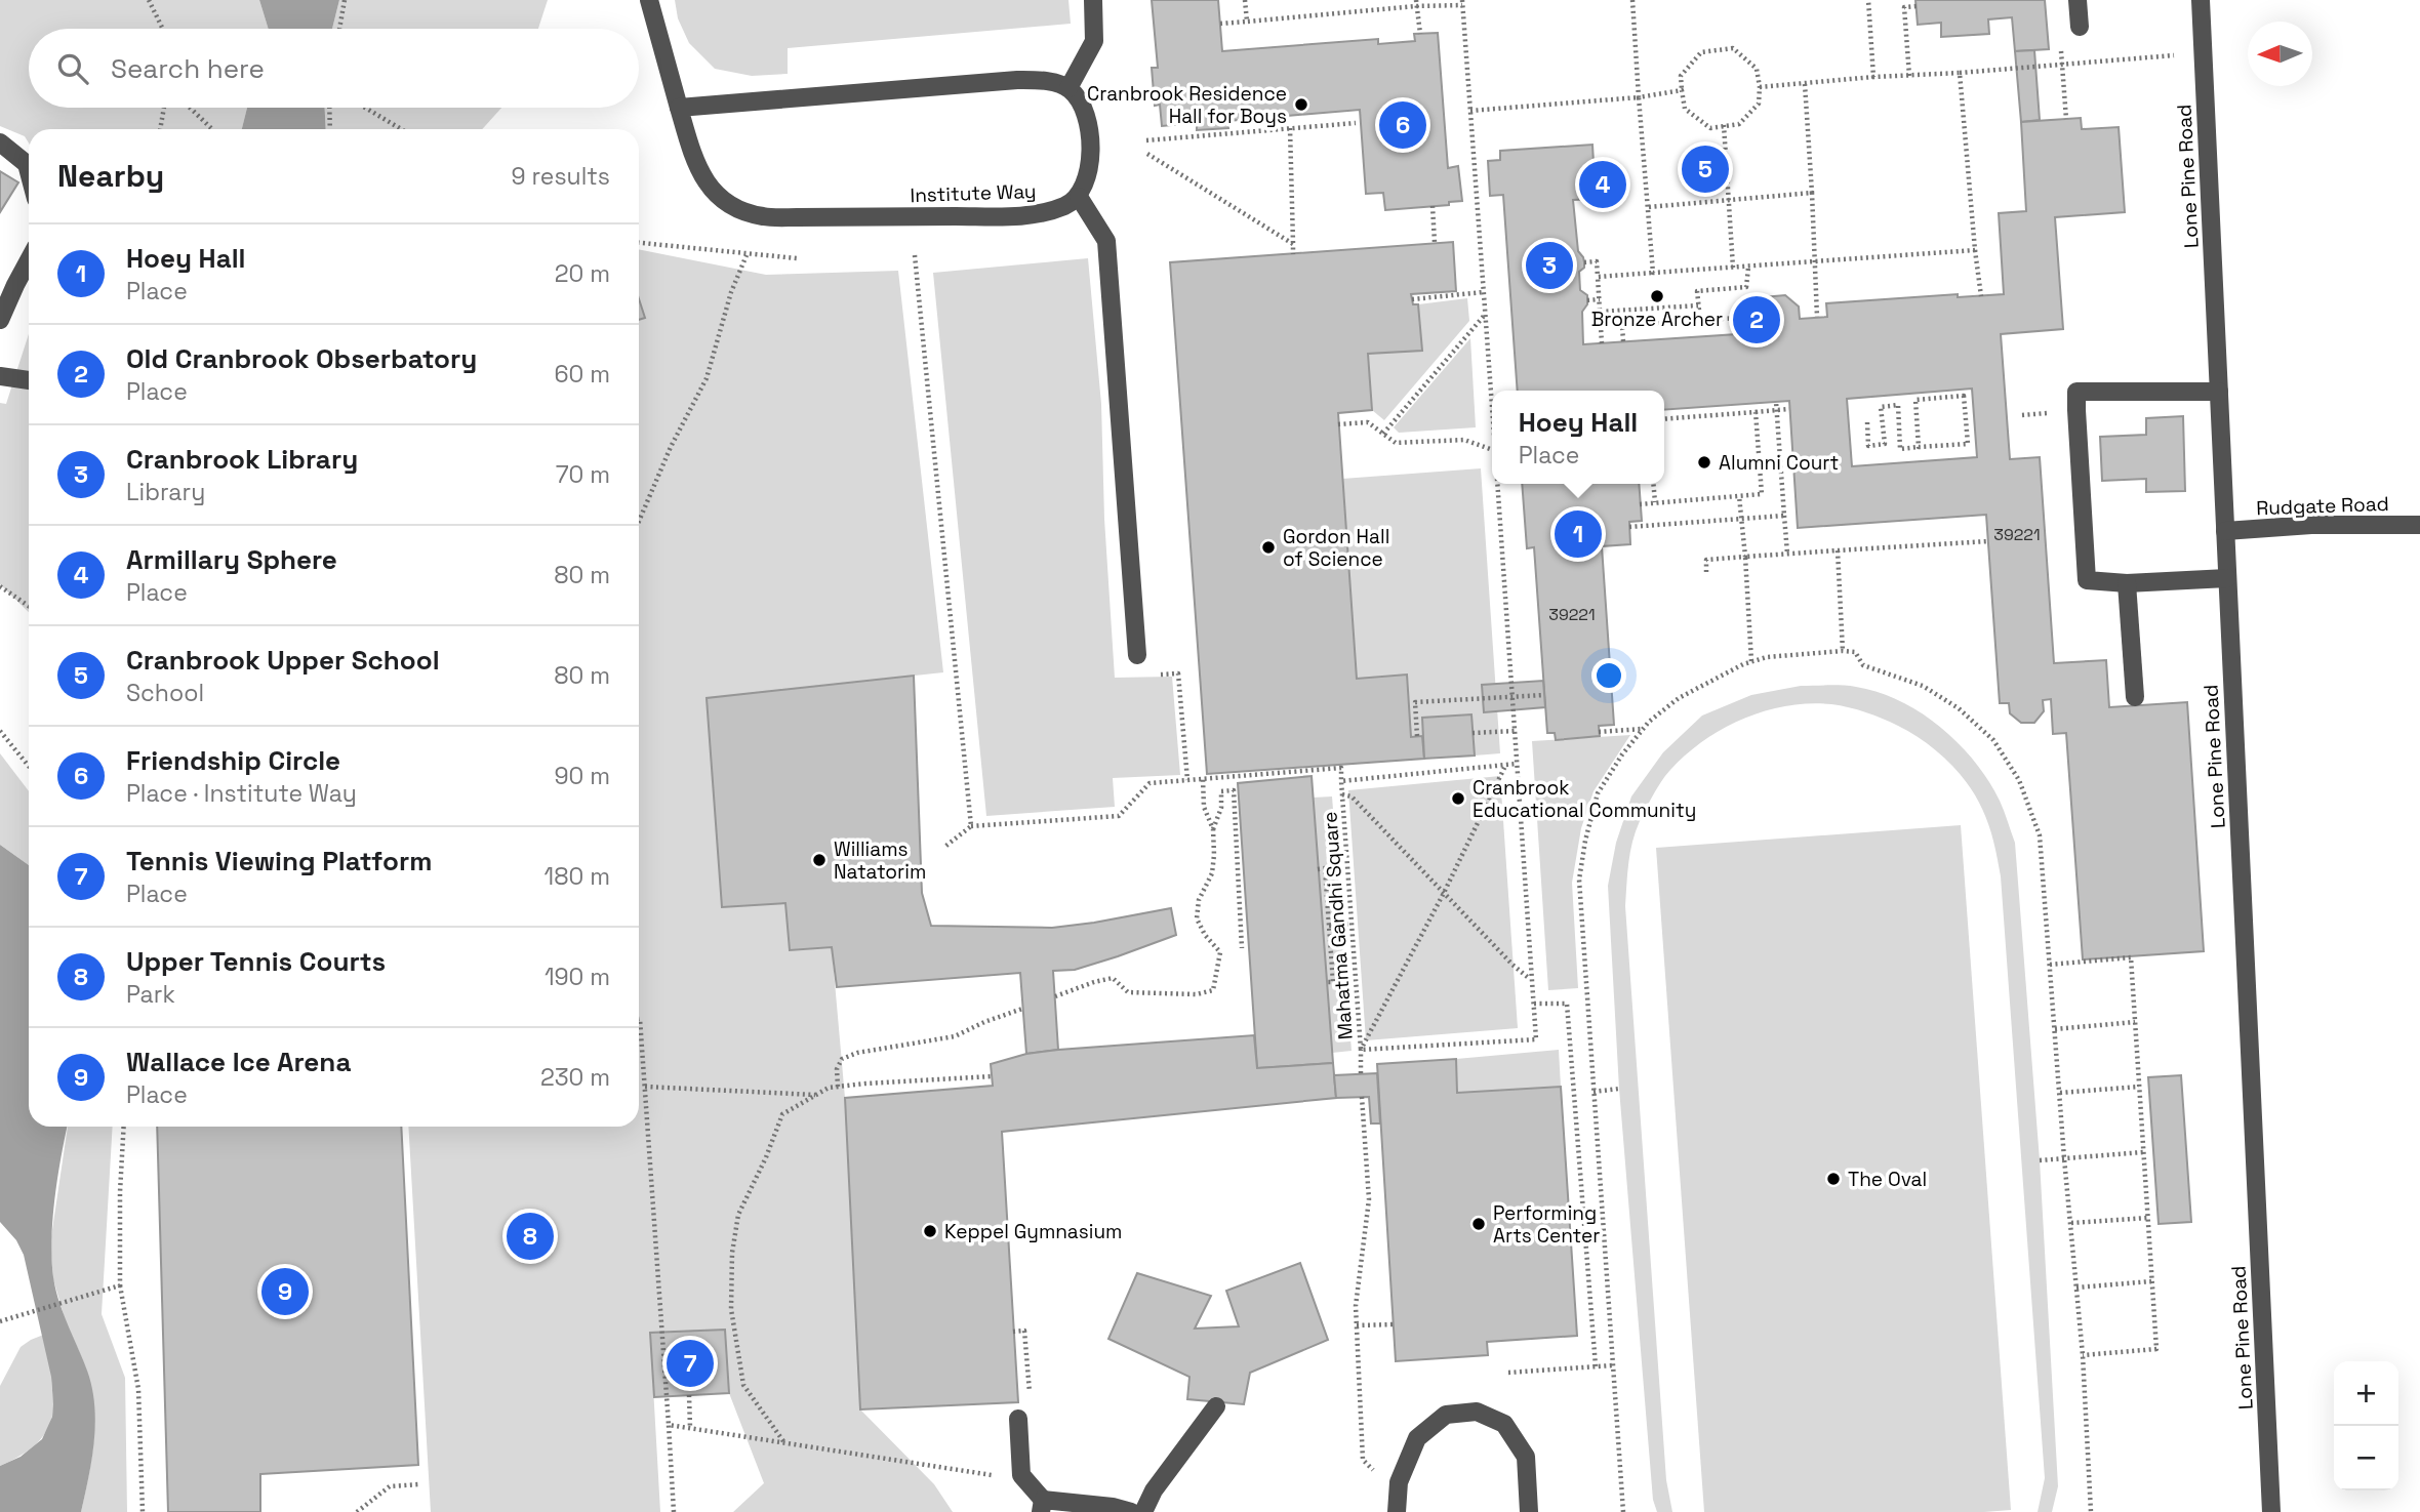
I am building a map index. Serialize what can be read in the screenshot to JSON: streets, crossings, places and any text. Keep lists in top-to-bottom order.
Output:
{
  "streets": {
    "street": ["Lone Pine Road", "Institute Way", "Rudgate Road"],
    "path": ["Mahatma Gandhi Square"]
  },
  "crossings": [
    ["Lone Pine Road", "Rudgate Road"]
  ],
  "places": [
    "Cranbrook Residence Hall for Boys",
    "Bronze Archer",
    "Alumni Court",
    "Gordon Hall of Science",
    "Cranbrook Educational Community",
    "Williams Natatorim",
    "The Oval",
    "Performing Arts Center",
    "Keppel Gymnasium"
  ],
  "house_numbers": ["39221", "39221"],
  "north": "left",
  "page": {
    "search": "Search here",
    "pins": [
      "6",
      "5",
      "4",
      "3",
      "2",
      "1",
      "8",
      "9",
      "7"
    ],
    "heading": ["Nearby", "9 results"],
    "list": [
      {
        "mark": "1",
        "name": "Hoey Hall",
        "note": "Place",
        "value": "20 m"
      },
      {
        "mark": "2",
        "name": "Old Cranbrook Obserbatory",
        "note": "Place",
        "value": "60 m"
      },
      {
        "mark": "3",
        "name": "Cranbrook Library",
        "note": "Library",
        "value": "70 m"
      },
      {
        "mark": "4",
        "name": "Armillary Sphere",
        "note": "Place",
        "value": "80 m"
      },
      {
        "mark": "5",
        "name": "Cranbrook Upper School",
        "note": "School",
        "value": "80 m"
      },
      {
        "mark": "6",
        "name": "Friendship Circle",
        "note": "Place · Institute Way",
        "value": "90 m"
      },
      {
        "mark": "7",
        "name": "Tennis Viewing Platform",
        "note": "Place",
        "value": "180 m"
      },
      {
        "mark": "8",
        "name": "Upper Tennis Courts",
        "note": "Park",
        "value": "190 m"
      },
      {
        "mark": "9",
        "name": "Wallace Ice Arena",
        "note": "Place",
        "value": "230 m"
      }
    ],
    "popup": ["Hoey Hall", "Place"],
    "map_buttons": ["+", "−"]
  }
}
